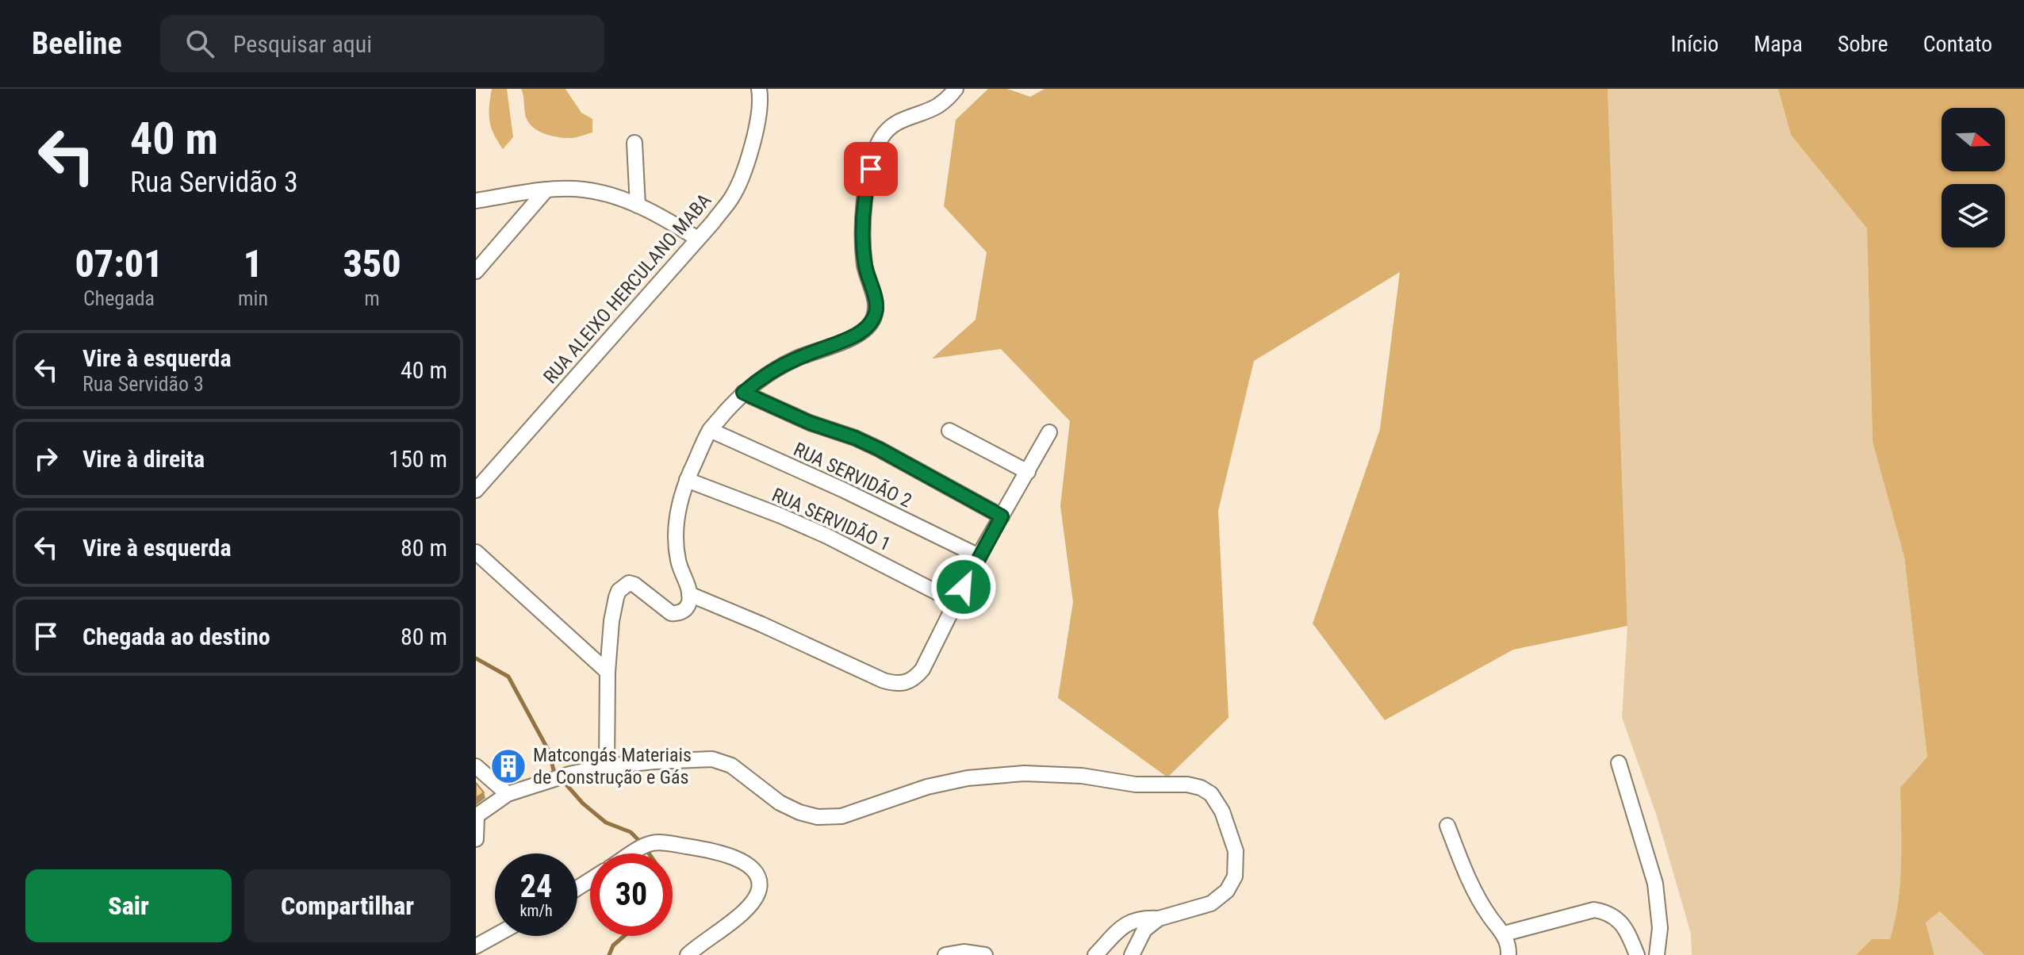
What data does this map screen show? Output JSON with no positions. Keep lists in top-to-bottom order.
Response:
{
  "streets": {
    "street": ["RUA ALEIXO HERCULANO MABA", "RUA SERVIDÃO 2", "RUA SERVIDÃO 1"]
  },
  "places": {
    "building": ["Matcongás Materiais de Construção e Gás"]
  },
  "north": "right",
  "page": {
    "header": "Beeline",
    "search": "Pesquisar aqui",
    "nav": [
      "Início",
      "Mapa",
      "Sobre",
      "Contato"
    ],
    "turn": ["40 m", "Rua Servidão 3"],
    "eta": [
      "07:01",
      "Chegada",
      "1",
      "min",
      "350",
      "m"
    ],
    "list": [
      {
        "name": "Vire à esquerda",
        "note": "Rua Servidão 3",
        "value": "40 m"
      },
      {
        "name": "Vire à direita",
        "value": "150 m"
      },
      {
        "name": "Vire à esquerda",
        "value": "80 m"
      },
      {
        "name": "Chegada ao destino",
        "value": "80 m"
      }
    ],
    "speed": "24 km/h",
    "limit": "30",
    "buttons": ["Sair", "Compartilhar"]
  }
}
